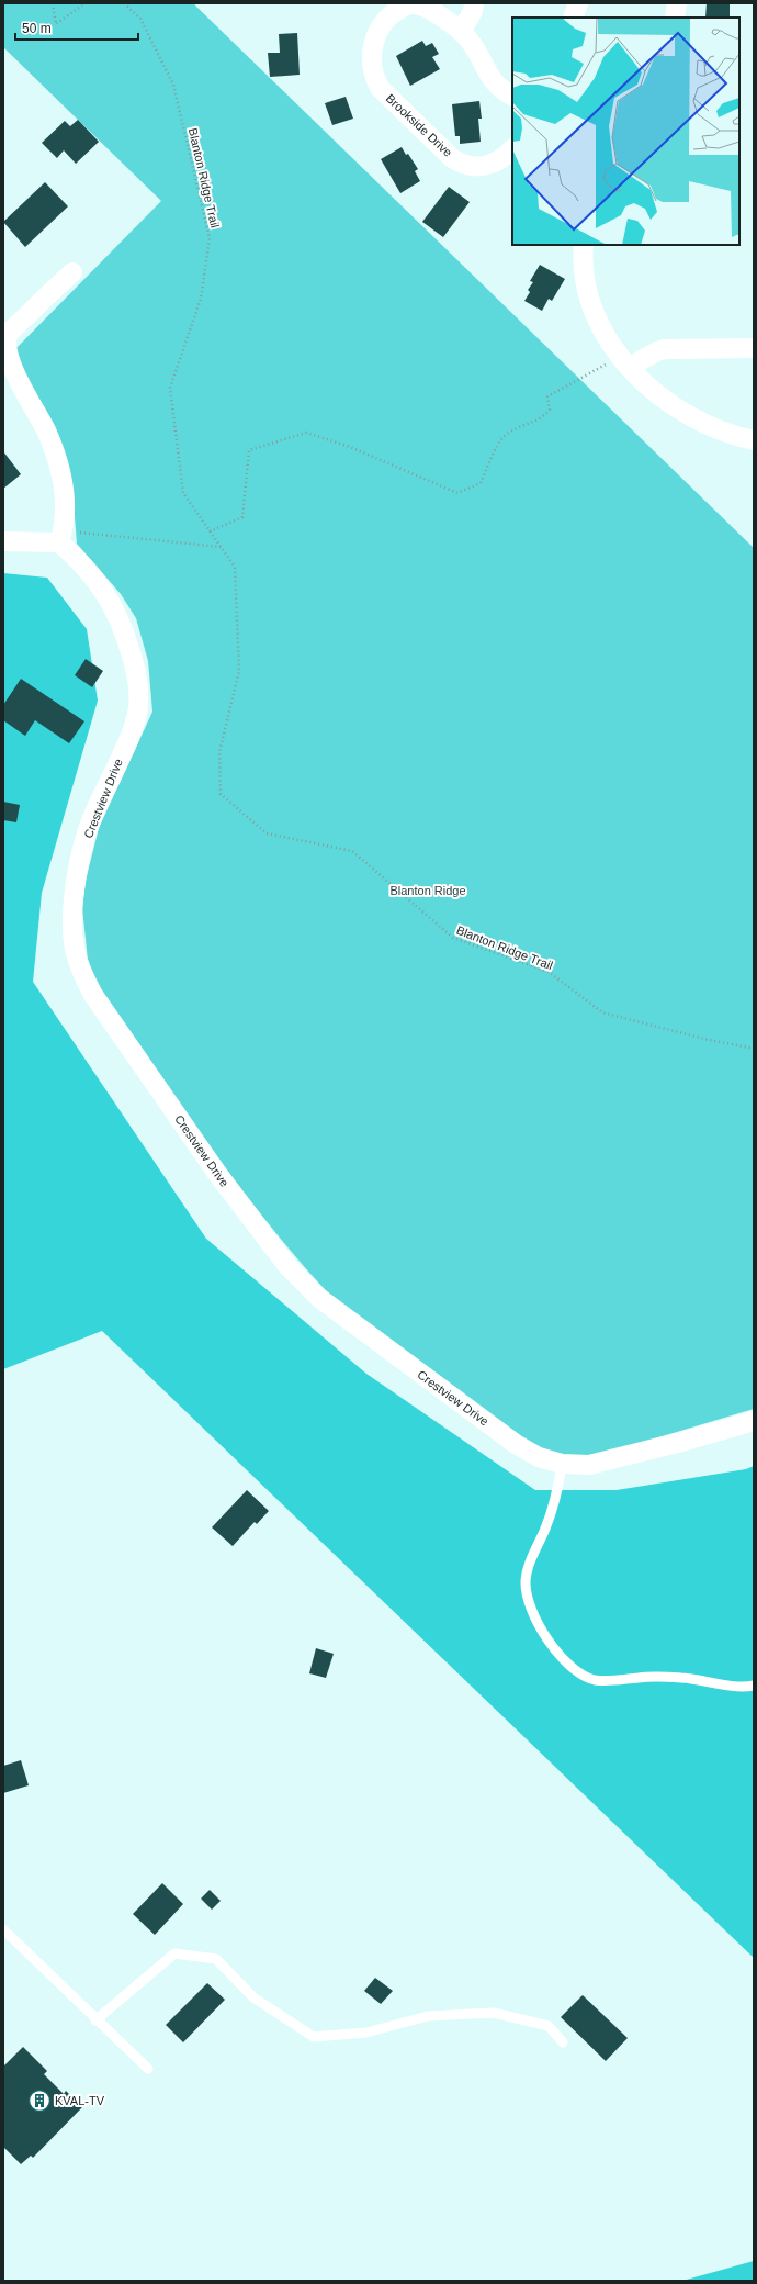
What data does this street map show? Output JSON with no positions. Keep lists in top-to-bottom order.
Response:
{
  "streets": {
    "street": ["Brookside Drive", "Crestview Drive"],
    "path": ["Blanton Ridge Trail"]
  },
  "parks": ["Blanton Ridge"],
  "places": {
    "building": ["KVAL-TV"]
  },
  "scale_bar": "50 m"
}
